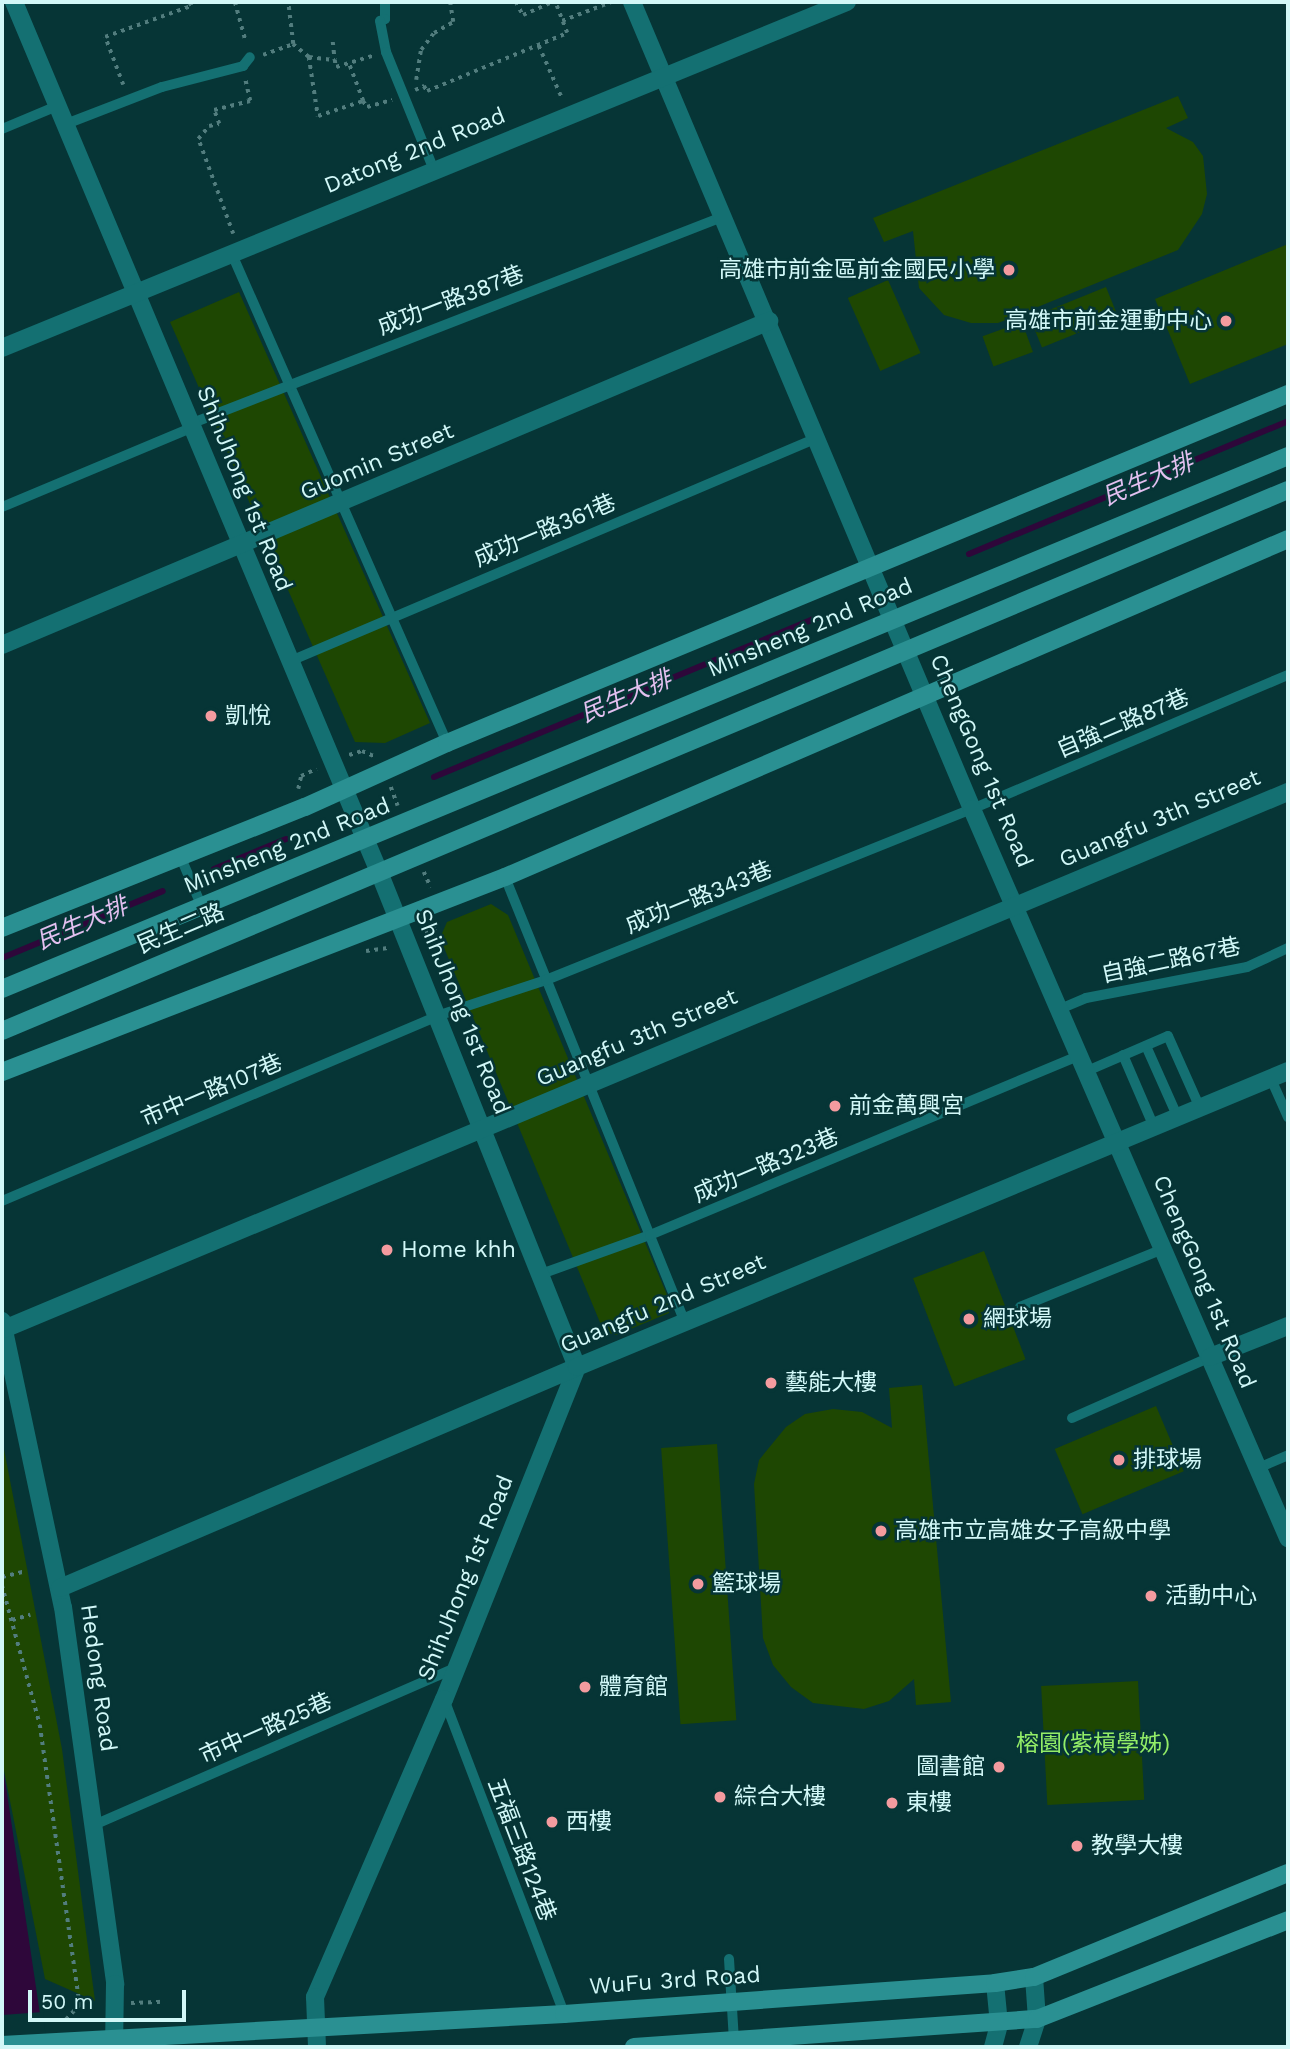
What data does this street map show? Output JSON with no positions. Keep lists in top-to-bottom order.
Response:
{
  "streets": {
    "main road": ["Minsheng 2nd Road", "民生二路", "WuFu 3rd Road"],
    "street": [
      "Datong 2nd Road",
      "Guomin Street",
      "ShihJhong 1st Road",
      "ChengGong 1st Road",
      "Guangfu 3th Street",
      "Guangfu 2nd Street",
      "Hedong Road"
    ],
    "lane": [
      "成功一路387巷",
      "成功一路361巷",
      "自強二路87巷",
      "成功一路343巷",
      "自強二路67巷",
      "市中一路107巷",
      "成功一路323巷",
      "市中一路25巷",
      "五福三路124巷"
    ]
  },
  "crossings": [
    ["Datong 2nd Road", "ShihJhong 1st Road"],
    ["Datong 2nd Road", "ChengGong 1st Road"],
    ["成功一路387巷", "ShihJhong 1st Road"],
    ["成功一路387巷", "ChengGong 1st Road"],
    ["Guomin Street", "ShihJhong 1st Road"],
    ["Guomin Street", "ChengGong 1st Road"],
    ["ShihJhong 1st Road", "成功一路361巷"],
    ["ShihJhong 1st Road", "Minsheng 2nd Road"],
    ["ShihJhong 1st Road", "Guangfu 3th Street"],
    ["ShihJhong 1st Road", "成功一路343巷"],
    ["ShihJhong 1st Road", "民生二路"],
    ["ShihJhong 1st Road", "市中一路107巷"],
    ["ShihJhong 1st Road", "成功一路323巷"],
    ["ShihJhong 1st Road", "Guangfu 2nd Street"],
    ["ShihJhong 1st Road", "市中一路25巷"],
    ["ShihJhong 1st Road", "五福三路124巷"],
    ["ShihJhong 1st Road", "WuFu 3rd Road"],
    ["成功一路361巷", "ChengGong 1st Road"],
    ["Minsheng 2nd Road", "ChengGong 1st Road"],
    ["自強二路87巷", "ChengGong 1st Road"],
    ["自強二路87巷", "成功一路343巷"],
    ["ChengGong 1st Road", "Guangfu 3th Street"],
    ["ChengGong 1st Road", "成功一路343巷"],
    ["ChengGong 1st Road", "自強二路67巷"],
    ["ChengGong 1st Road", "成功一路323巷"],
    ["ChengGong 1st Road", "Guangfu 2nd Street"],
    ["Guangfu 3th Street", "Hedong Road"],
    ["成功一路343巷", "市中一路107巷"],
    ["Guangfu 2nd Street", "Hedong Road"],
    ["Hedong Road", "市中一路25巷"],
    ["Hedong Road", "WuFu 3rd Road"],
    ["五福三路124巷", "WuFu 3rd Road"]
  ],
  "water": ["民生大排"],
  "parks": ["榕園(紫槓學姊)"],
  "places": [
    "高雄市前金區前金國民小學",
    "高雄市前金運動中心",
    "凱悅",
    "前金萬興宮",
    "Home khh",
    "網球場",
    "藝能大樓",
    "排球場",
    "高雄市立高雄女子高級中學",
    "籃球場",
    "活動中心",
    "體育館",
    "圖書館",
    "綜合大樓",
    "東樓",
    "西樓",
    "教學大樓"
  ],
  "scale_bar": "50 m"
}
